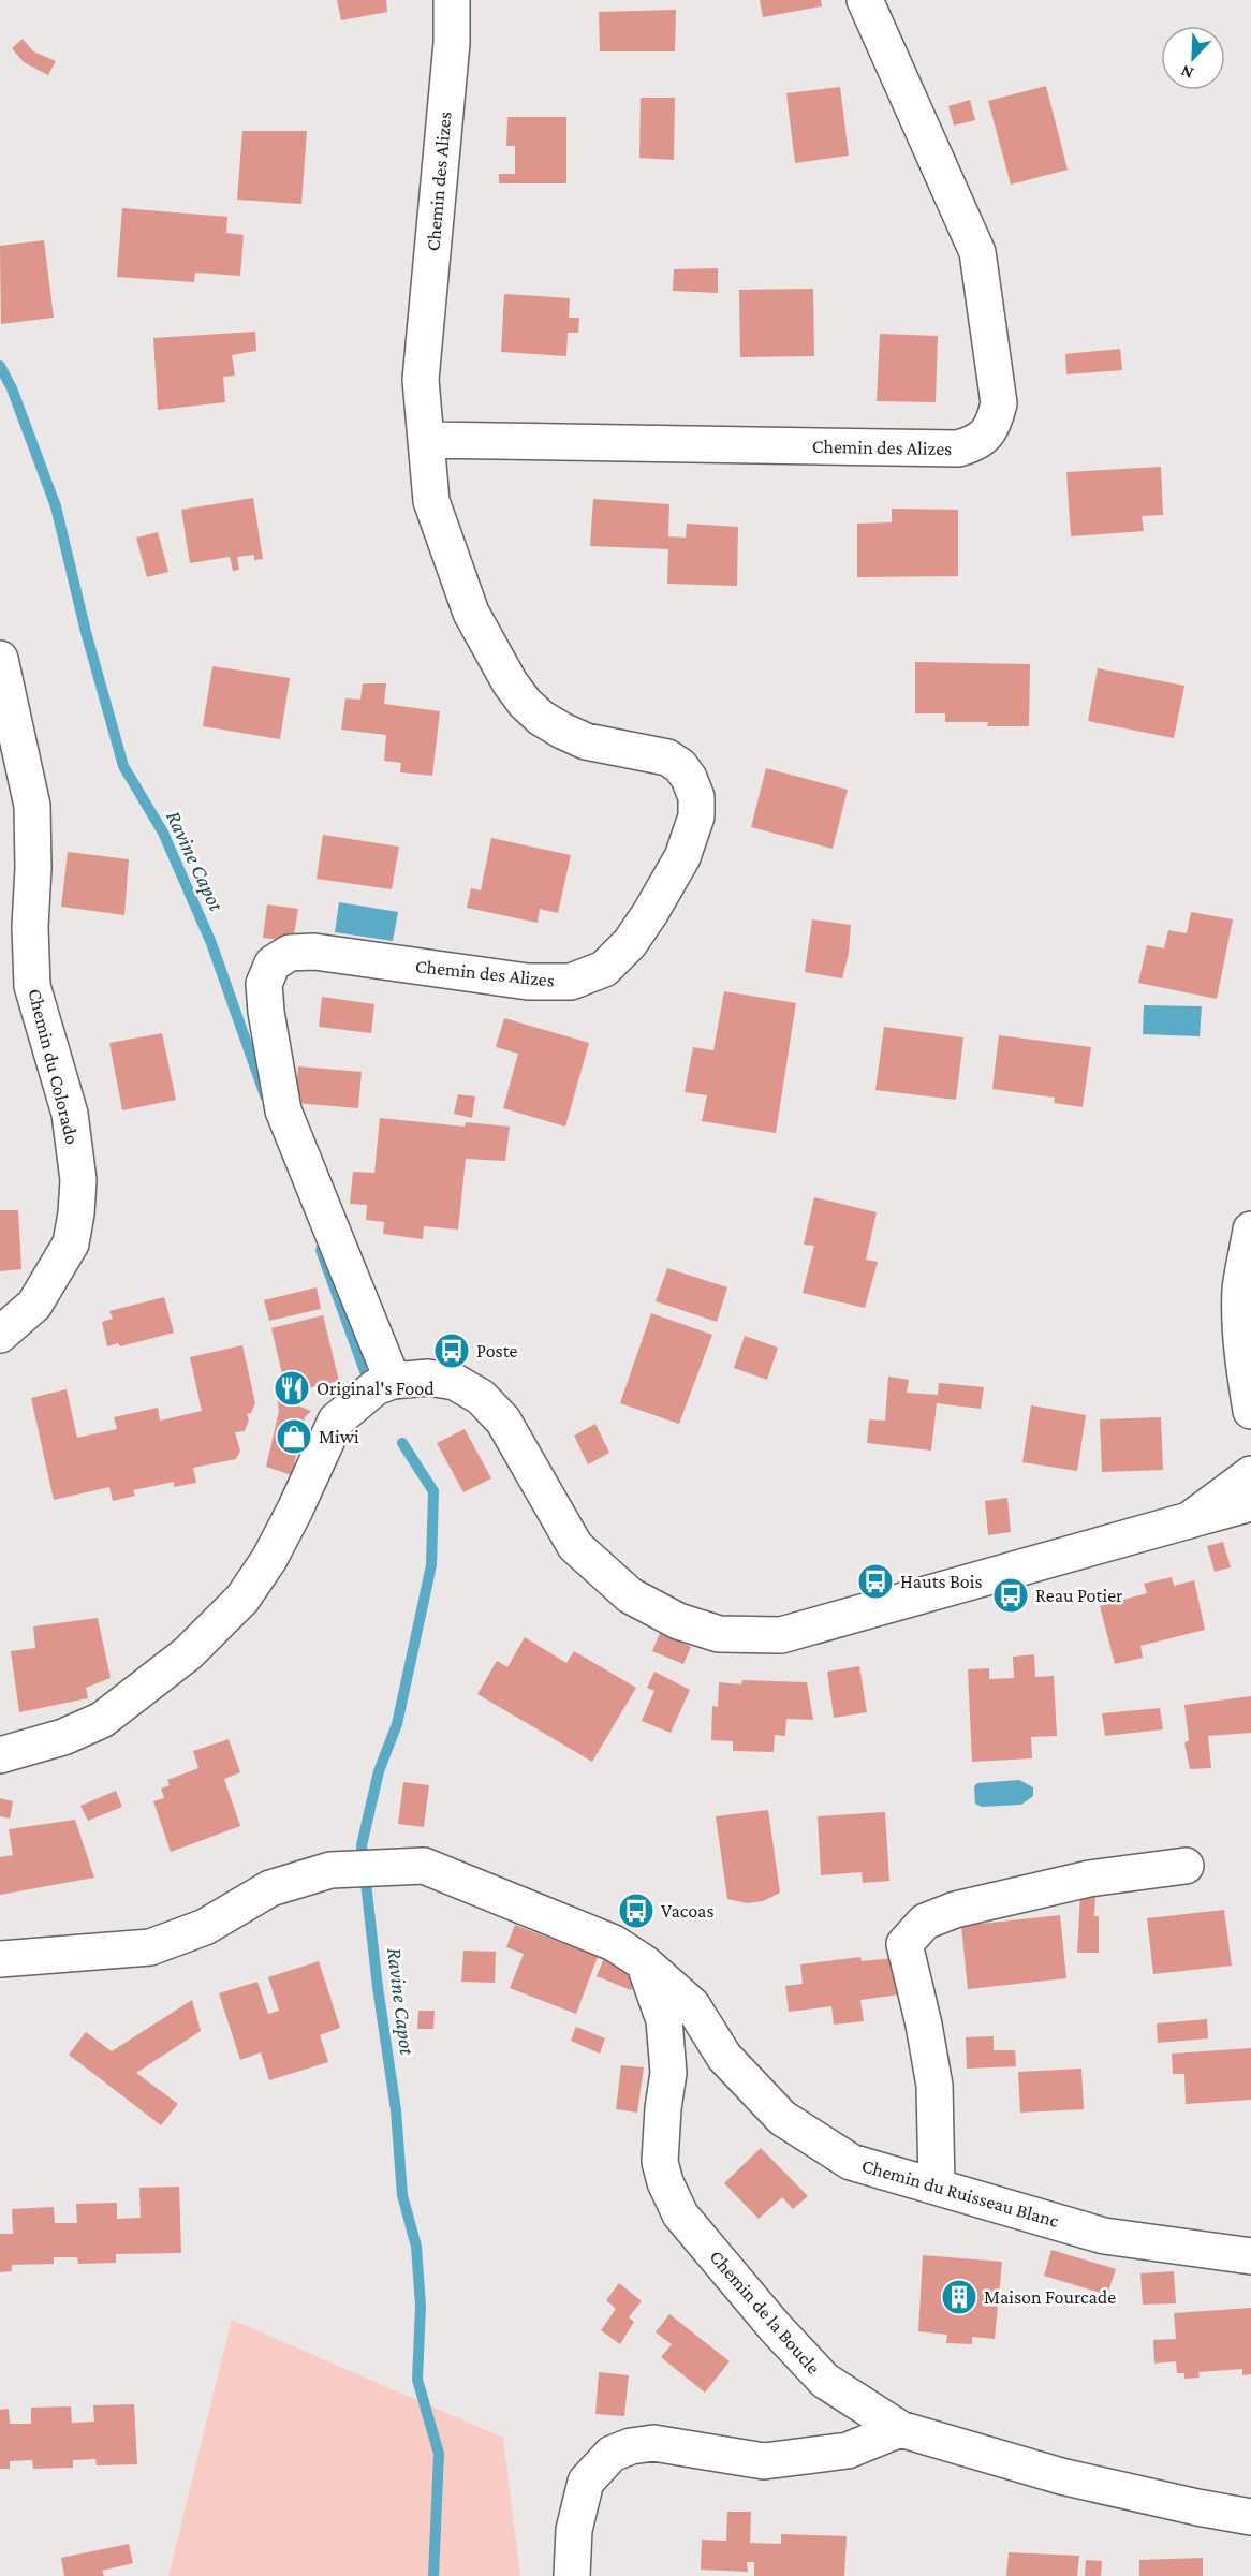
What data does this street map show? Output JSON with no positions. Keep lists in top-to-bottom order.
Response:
{
  "streets": {
    "street": [
      "Chemin des Alizes",
      "Chemin du Colorado",
      "Chemin du Ruisseau Blanc",
      "Chemin de la Boucle"
    ]
  },
  "crossings": [
    ["Chemin du Ruisseau Blanc", "Chemin de la Boucle"]
  ],
  "water": ["Ravine Capot"],
  "places": {
    "bus stop": [
      "Poste",
      "Hauts Bois",
      "Reau Potier",
      "Vacoas"
    ],
    "restaurant": ["Original's Food"],
    "shop": ["Miwi"],
    "building": ["Maison Fourcade"]
  },
  "north": "bottom left"
}
